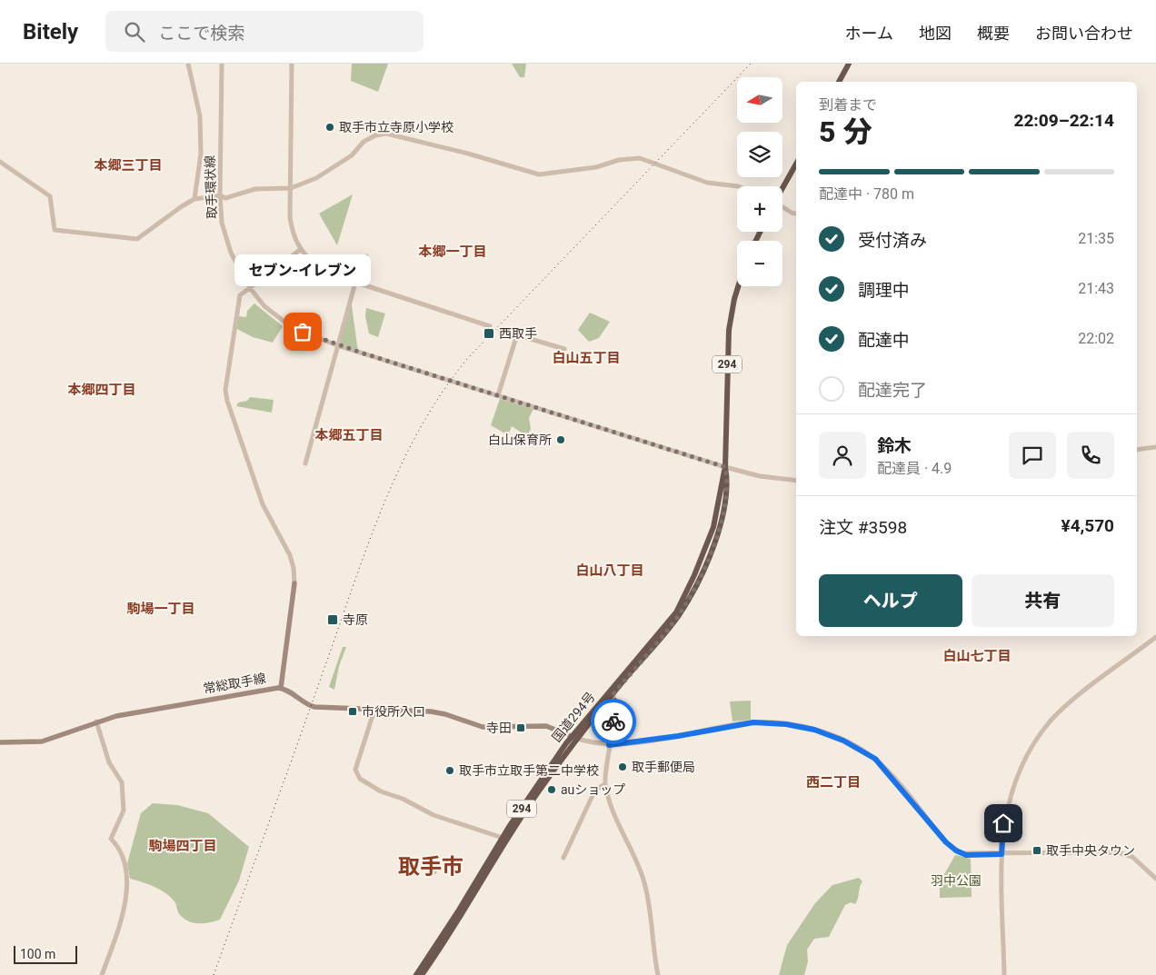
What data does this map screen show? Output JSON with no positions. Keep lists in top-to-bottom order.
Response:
{
  "streets": {
    "highway": ["294", "国道294号"],
    "main road": ["常総取手線"],
    "street": ["取手環状線"]
  },
  "crossings": [
    ["取手環状線", "国道294号"],
    ["常総取手線", "国道294号"]
  ],
  "districts": [
    "本郷三丁目",
    "本郷一丁目",
    "白山五丁目",
    "本郷四丁目",
    "本郷五丁目",
    "白山八丁目",
    "駒場一丁目",
    "白山七丁目",
    "西二丁目",
    "駒場四丁目",
    "取手市"
  ],
  "parks": ["羽中公園"],
  "places": {
    "other": [
      "取手市立寺原小学校",
      "セブン-イレブン",
      "白山保育所",
      "取手郵便局",
      "取手市立取手第二中学校",
      "auショップ"
    ],
    "transit": [
      "西取手",
      "寺原",
      "市役所入口",
      "寺田",
      "取手中央タウン"
    ]
  },
  "scale_bar": "100 m",
  "north": "left",
  "page": {
    "header": "Bitely",
    "search": "ここで検索",
    "nav": [
      "ホーム",
      "地図",
      "概要",
      "お問い合わせ"
    ],
    "map_buttons": ["+", "−"],
    "heading": ["5 分", "到着まで", "22:09–22:14"],
    "panel": [
      "鈴木",
      "配達員 · 4.9",
      "注文 #3598",
      "¥4,570"
    ],
    "bar": "配達中 · 780 m",
    "list": [
      ["受付済み", "21:35"],
      ["調理中", "21:43"],
      ["配達中", "22:02"],
      "配達完了"
    ],
    "bubble": "セブン-イレブン",
    "buttons": ["ヘルプ", "共有"],
    "scale": "100 m"
  }
}
